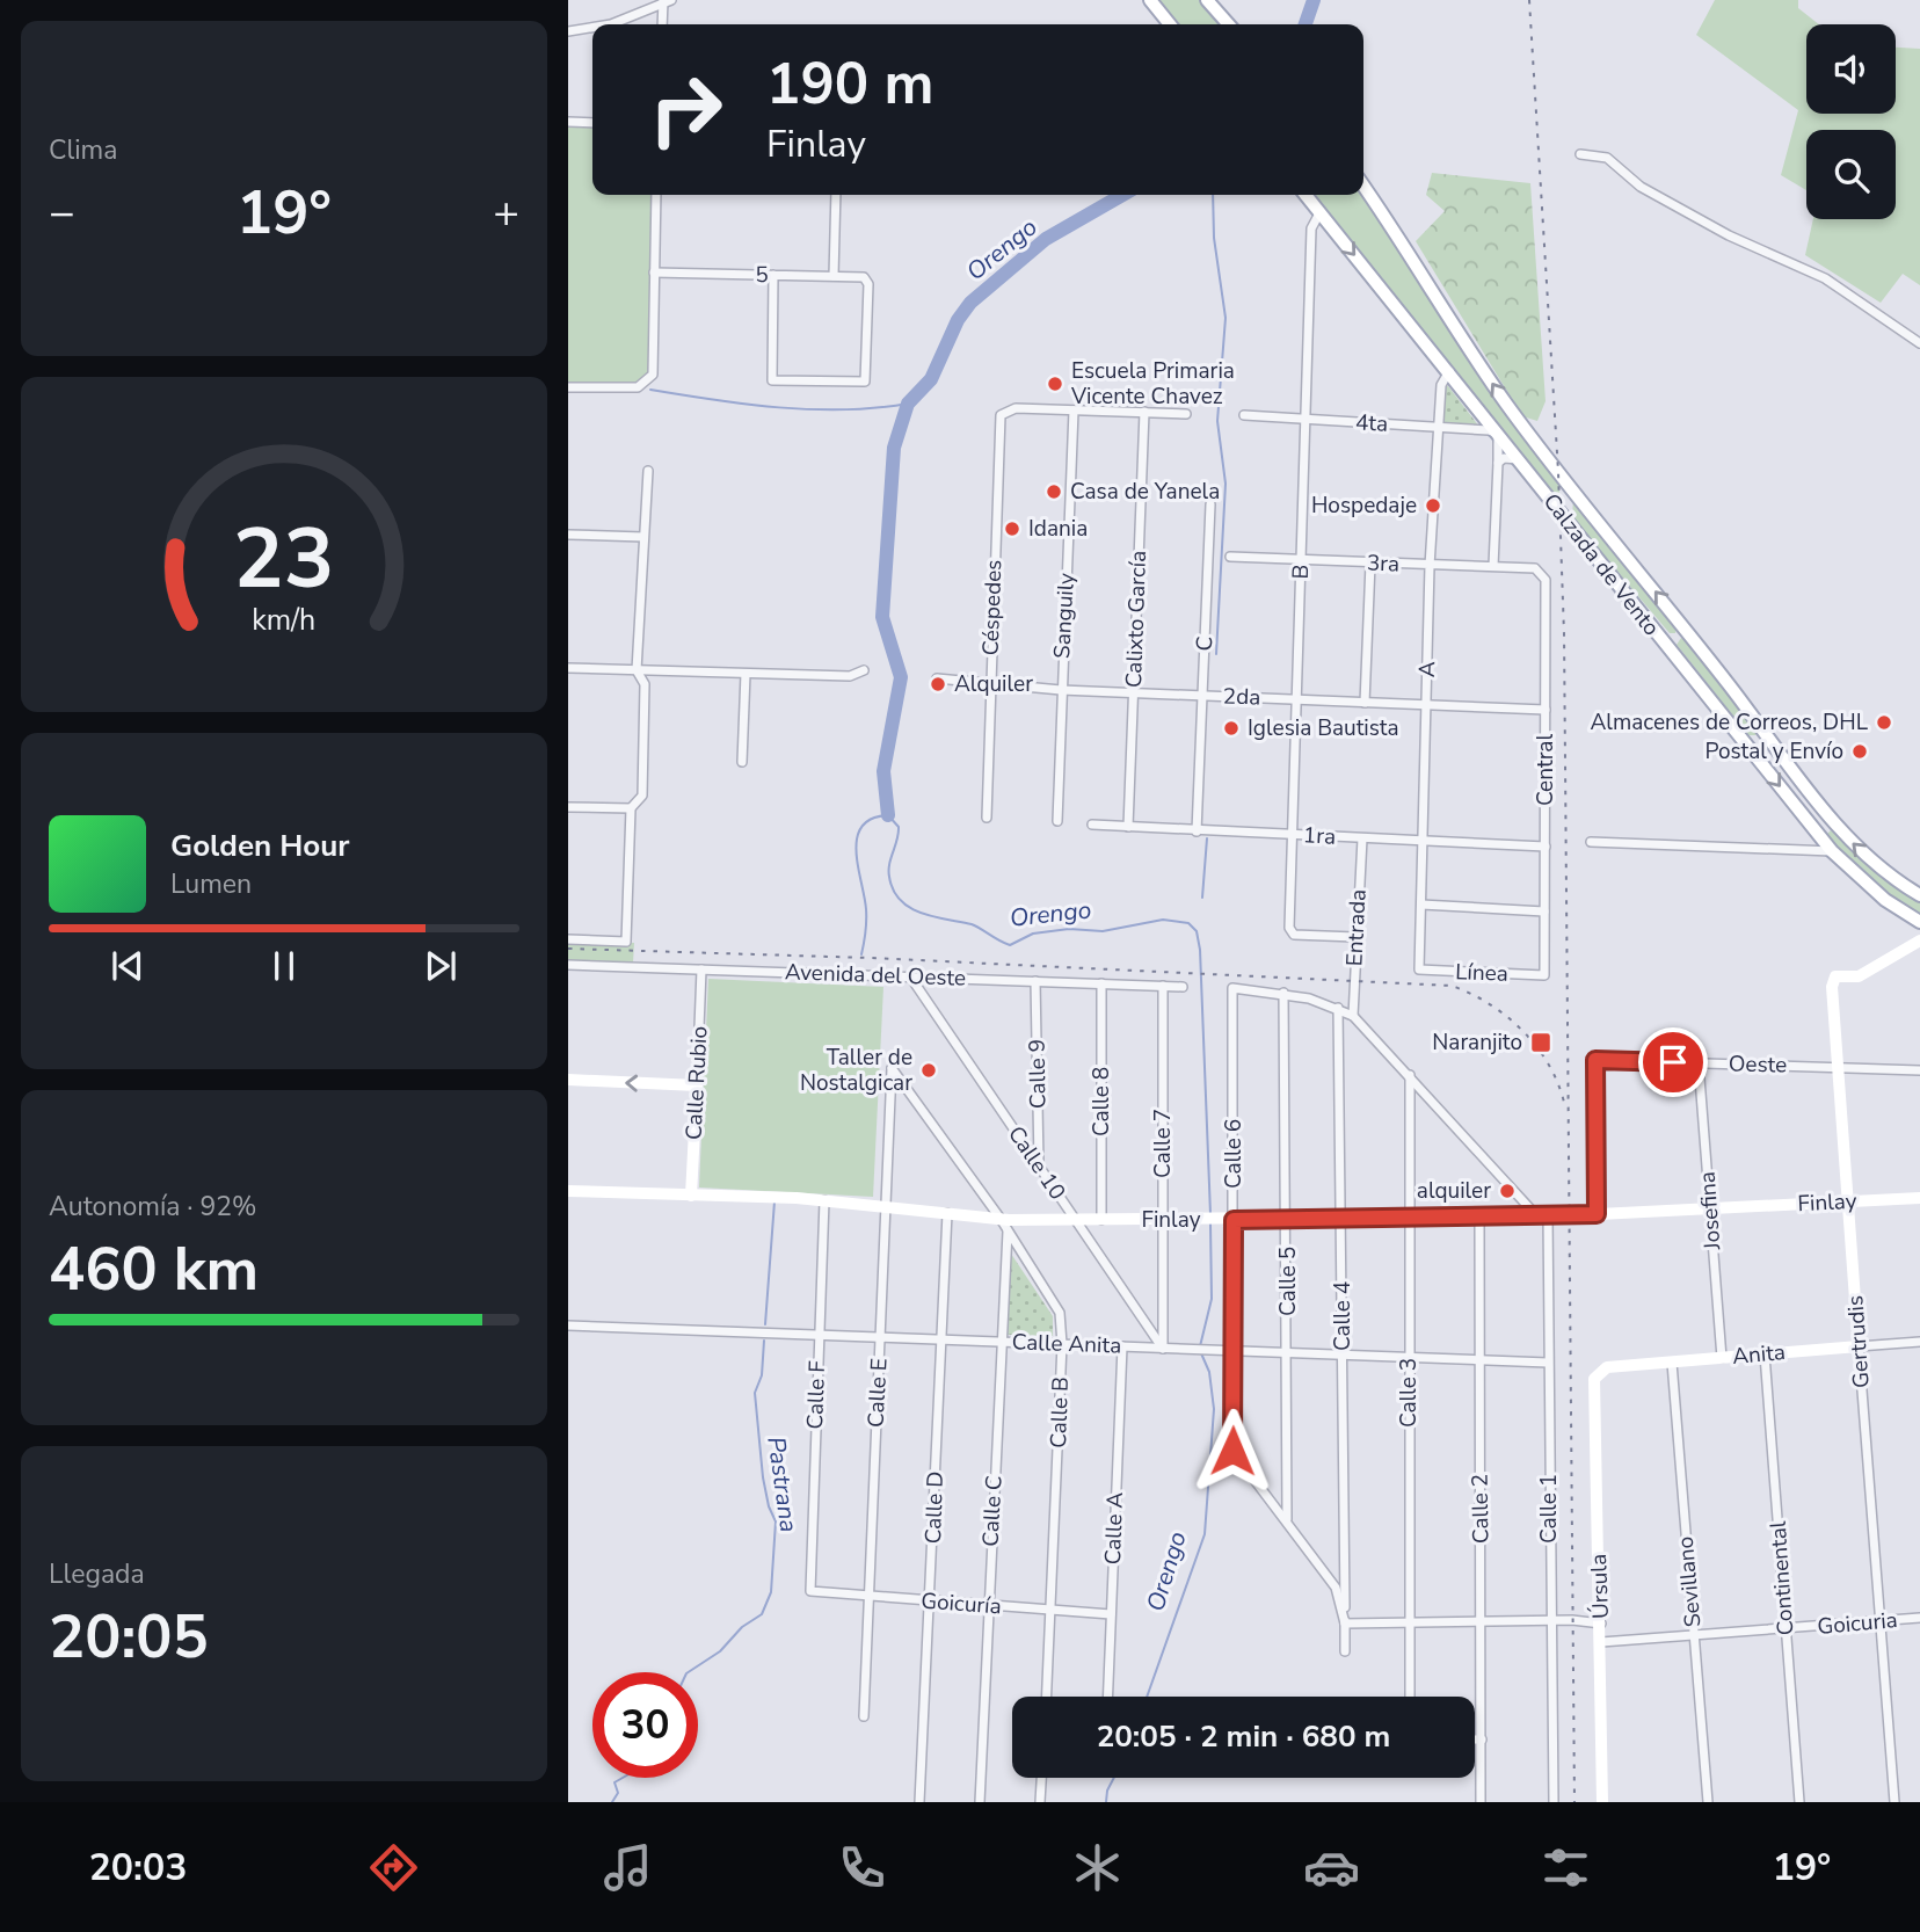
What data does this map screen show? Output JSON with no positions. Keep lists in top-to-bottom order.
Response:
{
  "streets": {
    "main road": ["Calzada de Vento"],
    "street": [
      "5",
      "4ta",
      "3ra",
      "B",
      "Céspedes",
      "Sanguily",
      "Calixto García",
      "C",
      "A",
      "2da",
      "Central",
      "1ra",
      "Entrada",
      "Línea",
      "Avenida del Oeste",
      "Oeste",
      "Calle 9",
      "Calle Rubio",
      "Calle 8",
      "Calle 7",
      "Calle 6",
      "Calle 10",
      "Finlay",
      "Josefina",
      "Calle 5",
      "Calle 4",
      "Gertrudis",
      "Calle Anita",
      "Anita",
      "Calle E",
      "Calle 3",
      "Calle F",
      "Calle B",
      "Calle D",
      "Calle 2",
      "Calle 1",
      "Calle C",
      "Calle A",
      "Continental",
      "Sevillano",
      "Úrsula",
      "Goicuría",
      "Goicuria"
    ]
  },
  "crossings": [
    ["4ta", "Calzada de Vento"],
    ["4ta", "B"],
    ["4ta", "A"],
    ["3ra", "B"],
    ["3ra", "A"],
    ["3ra", "Central"],
    ["Calzada de Vento", "B"],
    ["Calzada de Vento", "A"],
    ["B", "2da"],
    ["B", "1ra"],
    ["B", "Entrada"],
    ["Céspedes", "Sanguily"],
    ["Céspedes", "2da"],
    ["Sanguily", "2da"],
    ["Calixto García", "2da"],
    ["Calixto García", "1ra"],
    ["C", "2da"],
    ["C", "1ra"],
    ["A", "2da"],
    ["A", "1ra"],
    ["A", "Línea"],
    ["2da", "Central"],
    ["Central", "1ra"],
    ["Central", "Línea"],
    ["1ra", "Entrada"],
    ["Avenida del Oeste", "Calle 9"],
    ["Avenida del Oeste", "Calle Rubio"],
    ["Avenida del Oeste", "Calle 8"],
    ["Avenida del Oeste", "Calle 7"],
    ["Avenida del Oeste", "Calle 10"],
    ["Oeste", "Finlay"],
    ["Oeste", "Josefina"],
    ["Oeste", "Gertrudis"],
    ["Calle 9", "Calle 10"],
    ["Calle Rubio", "Finlay"],
    ["Calle 8", "Finlay"],
    ["Calle 7", "Calle 10"],
    ["Calle 7", "Finlay"],
    ["Calle 7", "Calle Anita"],
    ["Calle 6", "Finlay"],
    ["Calle 6", "Calle 5"],
    ["Calle 6", "Calle 4"],
    ["Calle 6", "Calle Anita"],
    ["Calle 10", "Finlay"],
    ["Calle 10", "Calle Anita"],
    ["Finlay", "Josefina"],
    ["Finlay", "Calle 5"],
    ["Finlay", "Calle 4"],
    ["Finlay", "Gertrudis"],
    ["Finlay", "Calle E"],
    ["Finlay", "Calle 3"],
    ["Finlay", "Calle F"],
    ["Finlay", "Calle B"],
    ["Finlay", "Calle D"],
    ["Finlay", "Calle 2"],
    ["Finlay", "Calle 1"],
    ["Finlay", "Calle C"],
    ["Josefina", "Anita"],
    ["Calle 5", "Calle Anita"],
    ["Calle 4", "Calle Anita"],
    ["Gertrudis", "Anita"],
    ["Gertrudis", "Goicuria"],
    ["Calle Anita", "Calle E"],
    ["Calle Anita", "Calle 3"],
    ["Calle Anita", "Calle F"],
    ["Calle Anita", "Calle B"],
    ["Calle Anita", "Calle D"],
    ["Calle Anita", "Calle 2"],
    ["Calle Anita", "Calle 1"],
    ["Calle Anita", "Calle C"],
    ["Calle Anita", "Calle A"],
    ["Anita", "Continental"],
    ["Anita", "Sevillano"],
    ["Anita", "Úrsula"],
    ["Calle E", "Calle B"],
    ["Calle E", "Goicuría"],
    ["Calle F", "Goicuría"],
    ["Calle B", "Calle C"],
    ["Calle B", "Goicuría"],
    ["Calle D", "Goicuría"],
    ["Calle C", "Goicuría"],
    ["Calle A", "Goicuría"],
    ["Continental", "Goicuria"],
    ["Sevillano", "Goicuria"],
    ["Úrsula", "Goicuria"]
  ],
  "water": ["Orengo", "Pastrana"],
  "places": {
    "other": [
      "Escuela Primaria Vicente Chavez",
      "Casa de Yanela",
      "Hospedaje",
      "Idania",
      "Alquiler",
      "Almacenes de Correos, DHL",
      "Iglesia Bautista",
      "Postal y Envío",
      "Taller de Nostalgicar",
      "alquiler"
    ],
    "transit": ["Naranjito"]
  },
  "page": {
    "tile": [
      "Clima",
      ["Autonomía · 92%", "460 km"],
      ["Llegada", "20:05"]
    ],
    "turn": ["190 m", "Finlay"],
    "heat": ["−", "19°", "+"],
    "song": ["Golden Hour", "Lumen"],
    "limit": "30",
    "trip": "20:05 · 2 min · 680 m",
    "tabs": ["20:03", "19°"],
    "gauge": ["23", "km/h"]
  }
}
